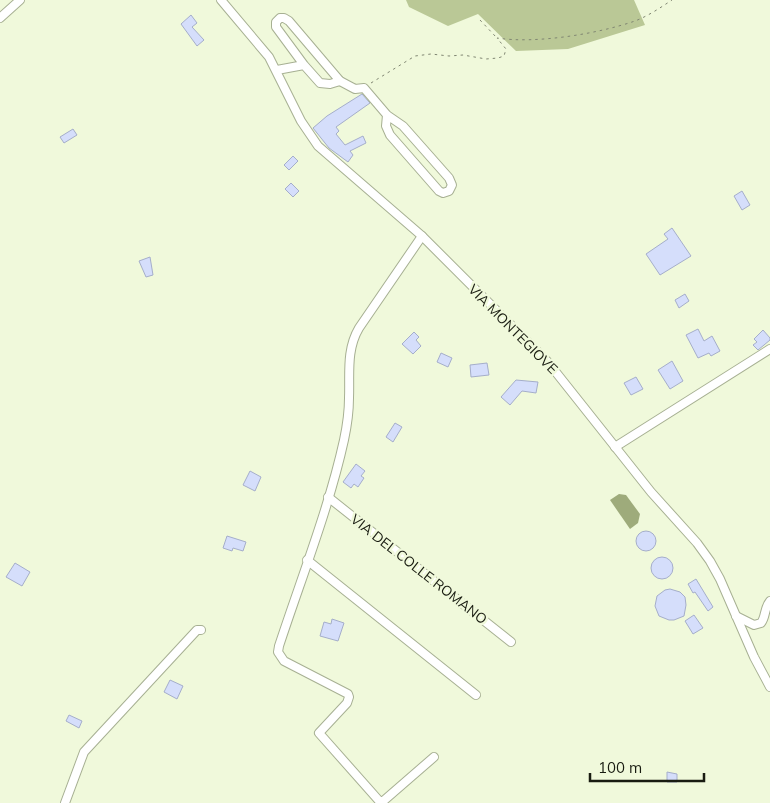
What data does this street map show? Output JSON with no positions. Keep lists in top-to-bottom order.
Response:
{
  "streets": {
    "street": ["VIA MONTEGIOVE", "VIA DEL COLLE ROMANO"]
  },
  "scale_bar": "100 m"
}
